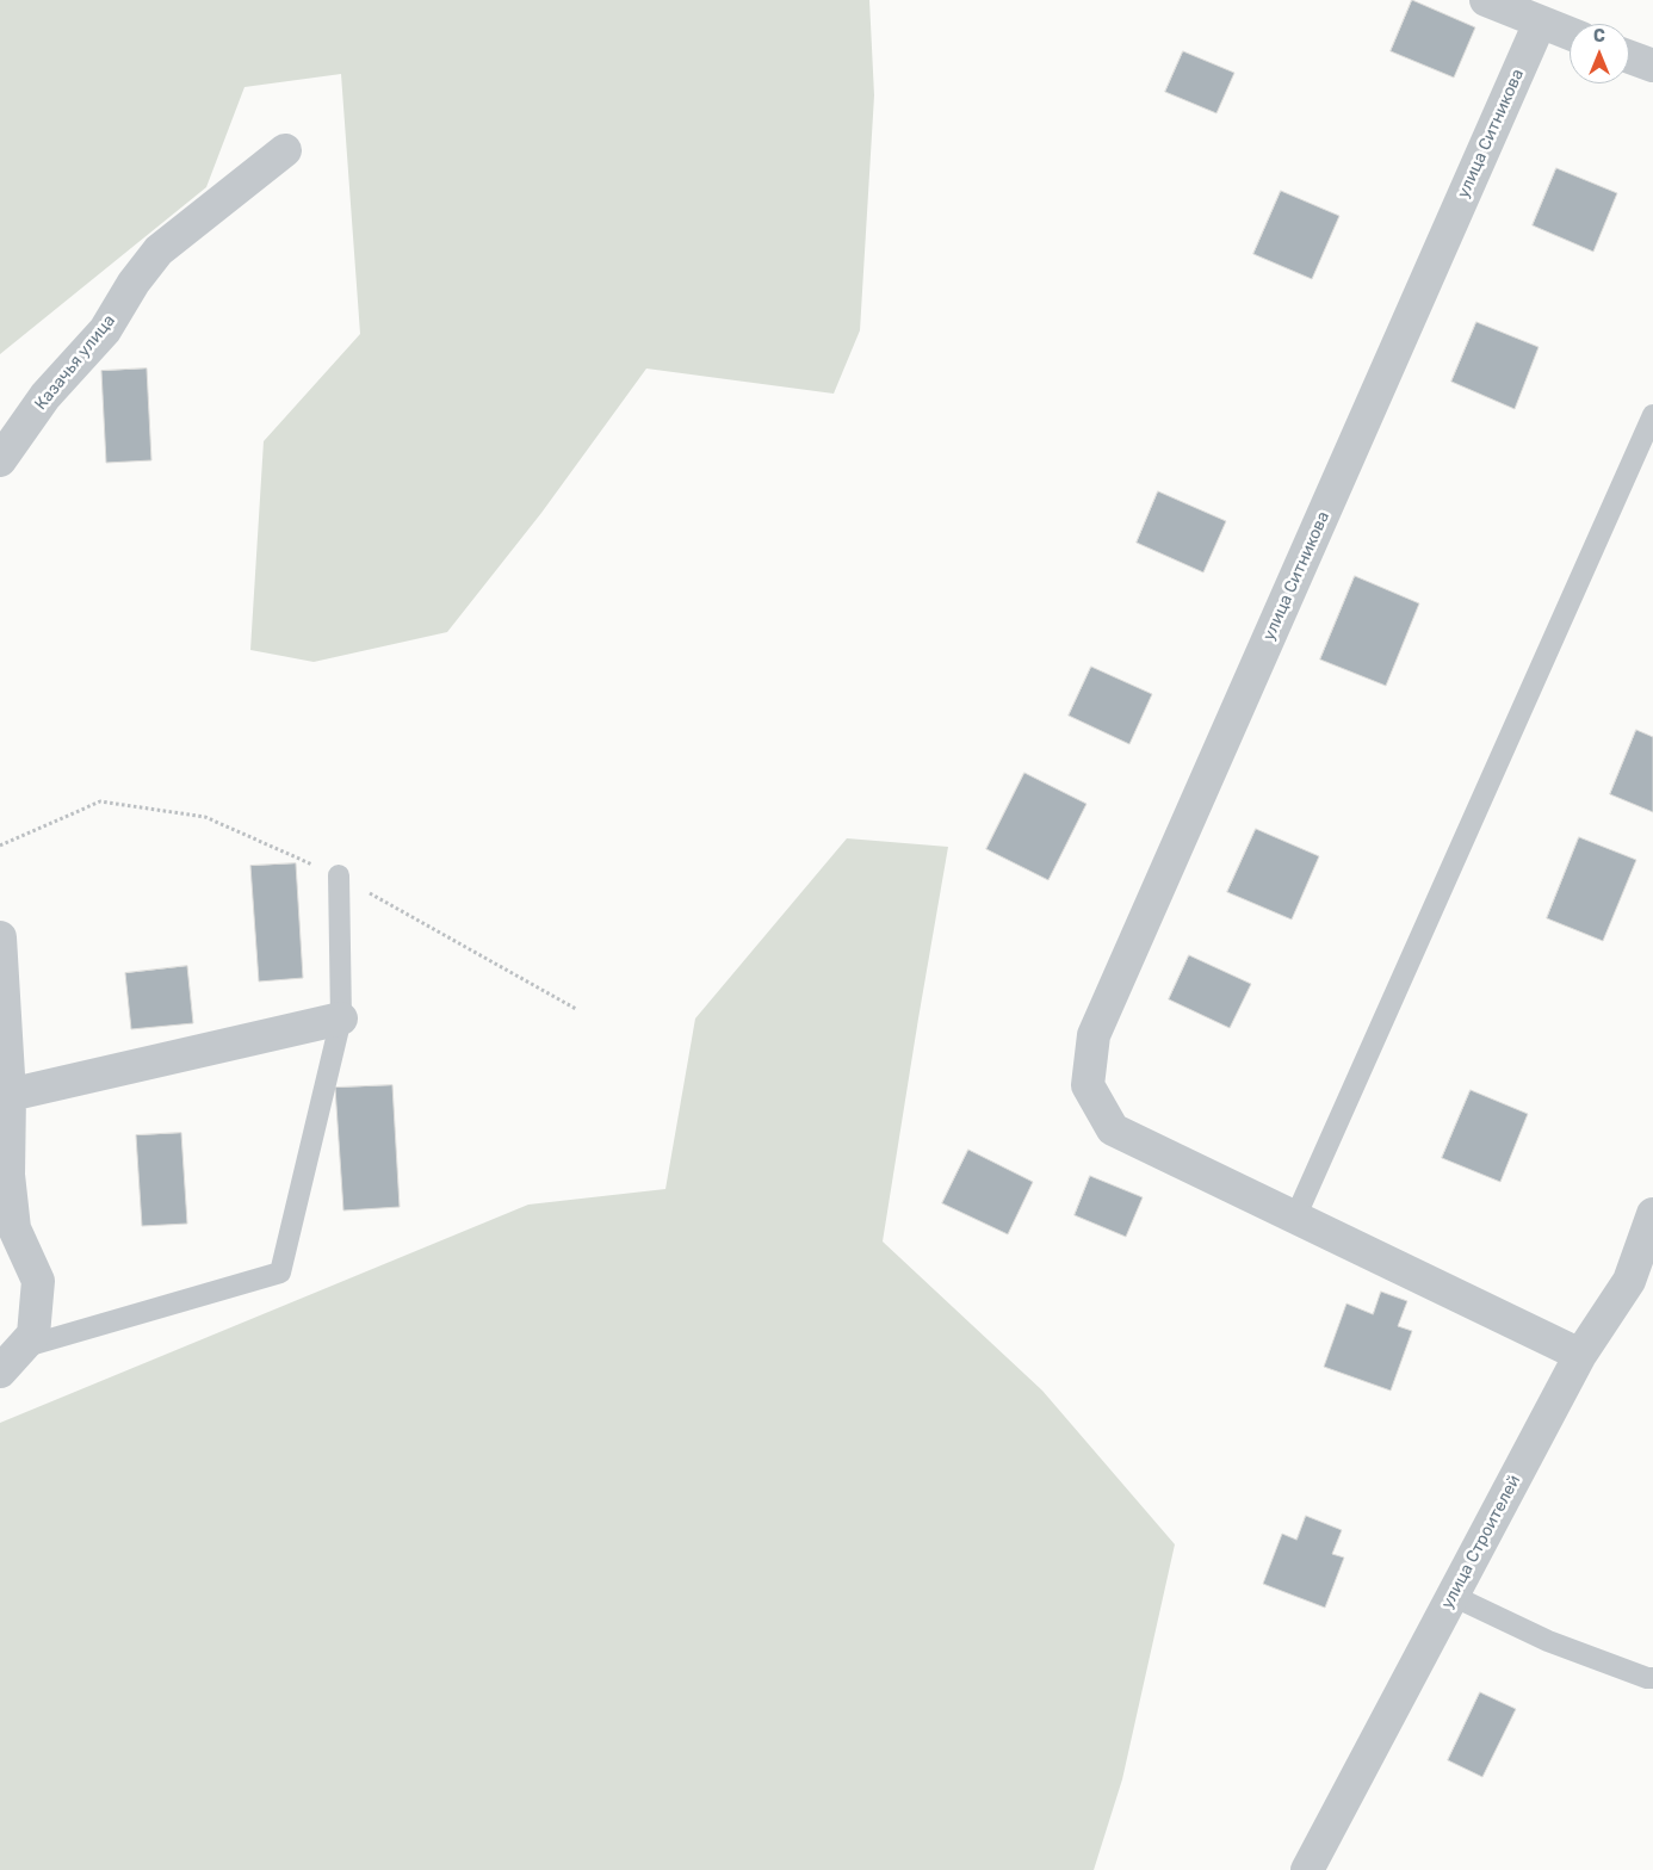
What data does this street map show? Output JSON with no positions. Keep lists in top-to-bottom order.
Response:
{
  "streets": {
    "street": ["улица Ситникова", "Казачья улица", "улица Строителей"]
  },
  "north": "top"
}
